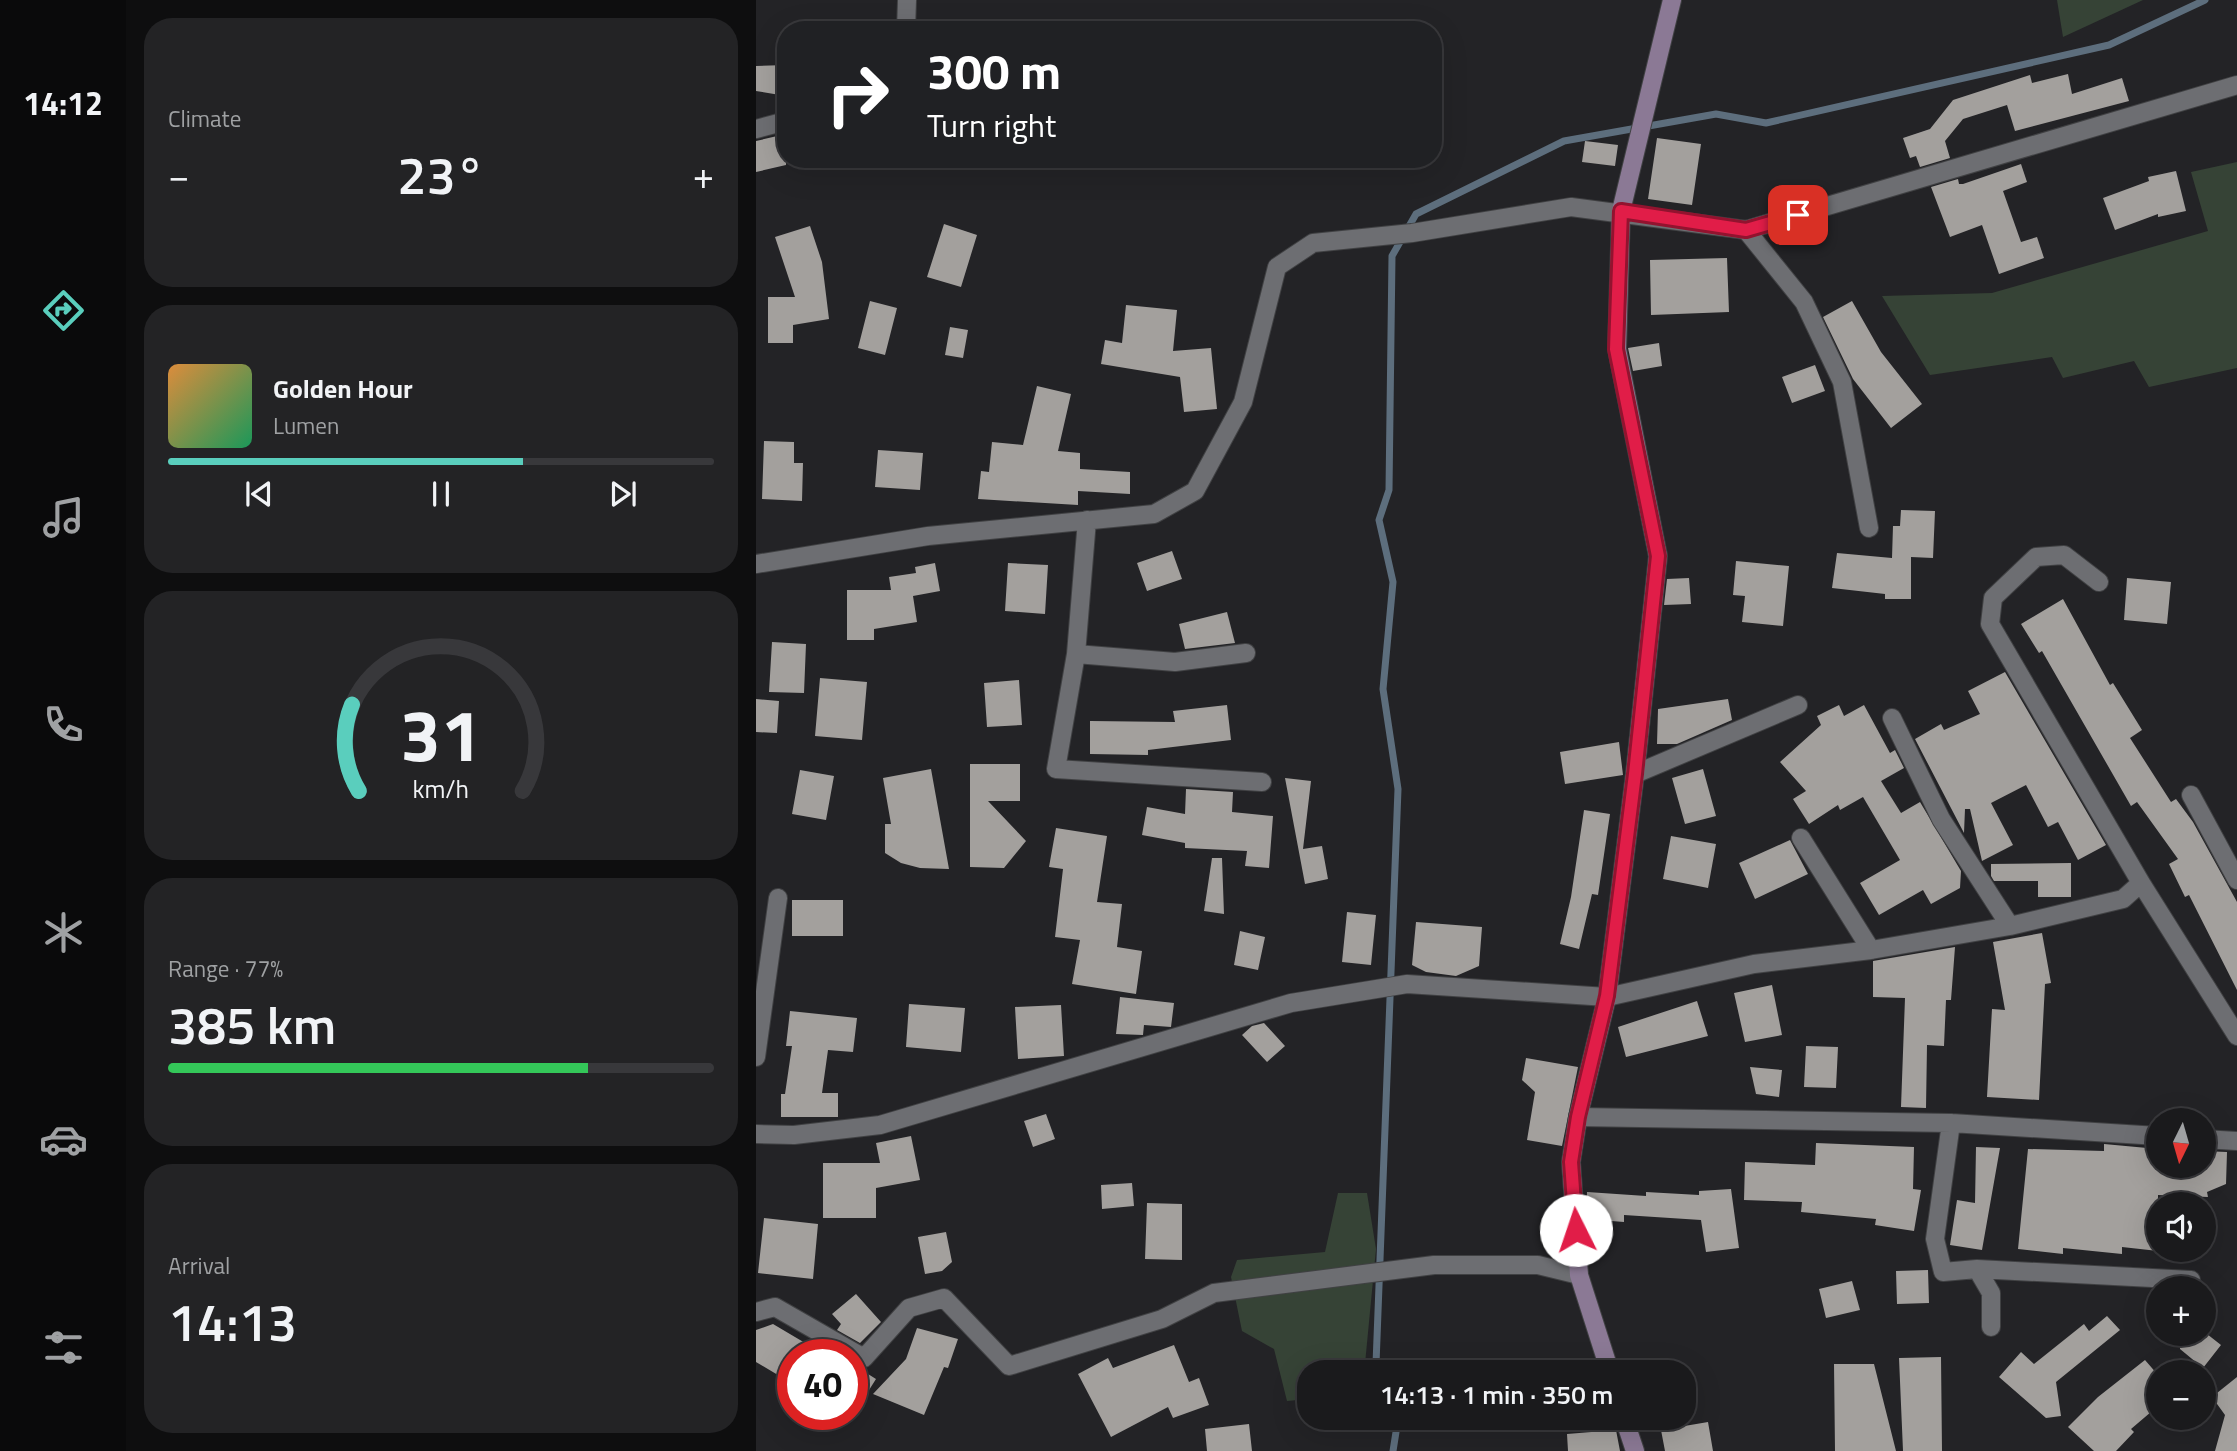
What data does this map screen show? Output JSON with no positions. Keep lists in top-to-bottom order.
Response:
{
  "north": "bottom",
  "page": {
    "tabs": "14:12",
    "tile": [
      "Climate",
      ["Range · 77%", "385 km"],
      ["Arrival", "14:13"]
    ],
    "turn": ["300 m", "Turn right"],
    "heat": ["−", "23°", "+"],
    "song": ["Golden Hour", "Lumen"],
    "map_buttons": ["+", "−"],
    "limit": "40",
    "trip": "14:13 · 1 min · 350 m",
    "gauge": ["31", "km/h"]
  }
}
